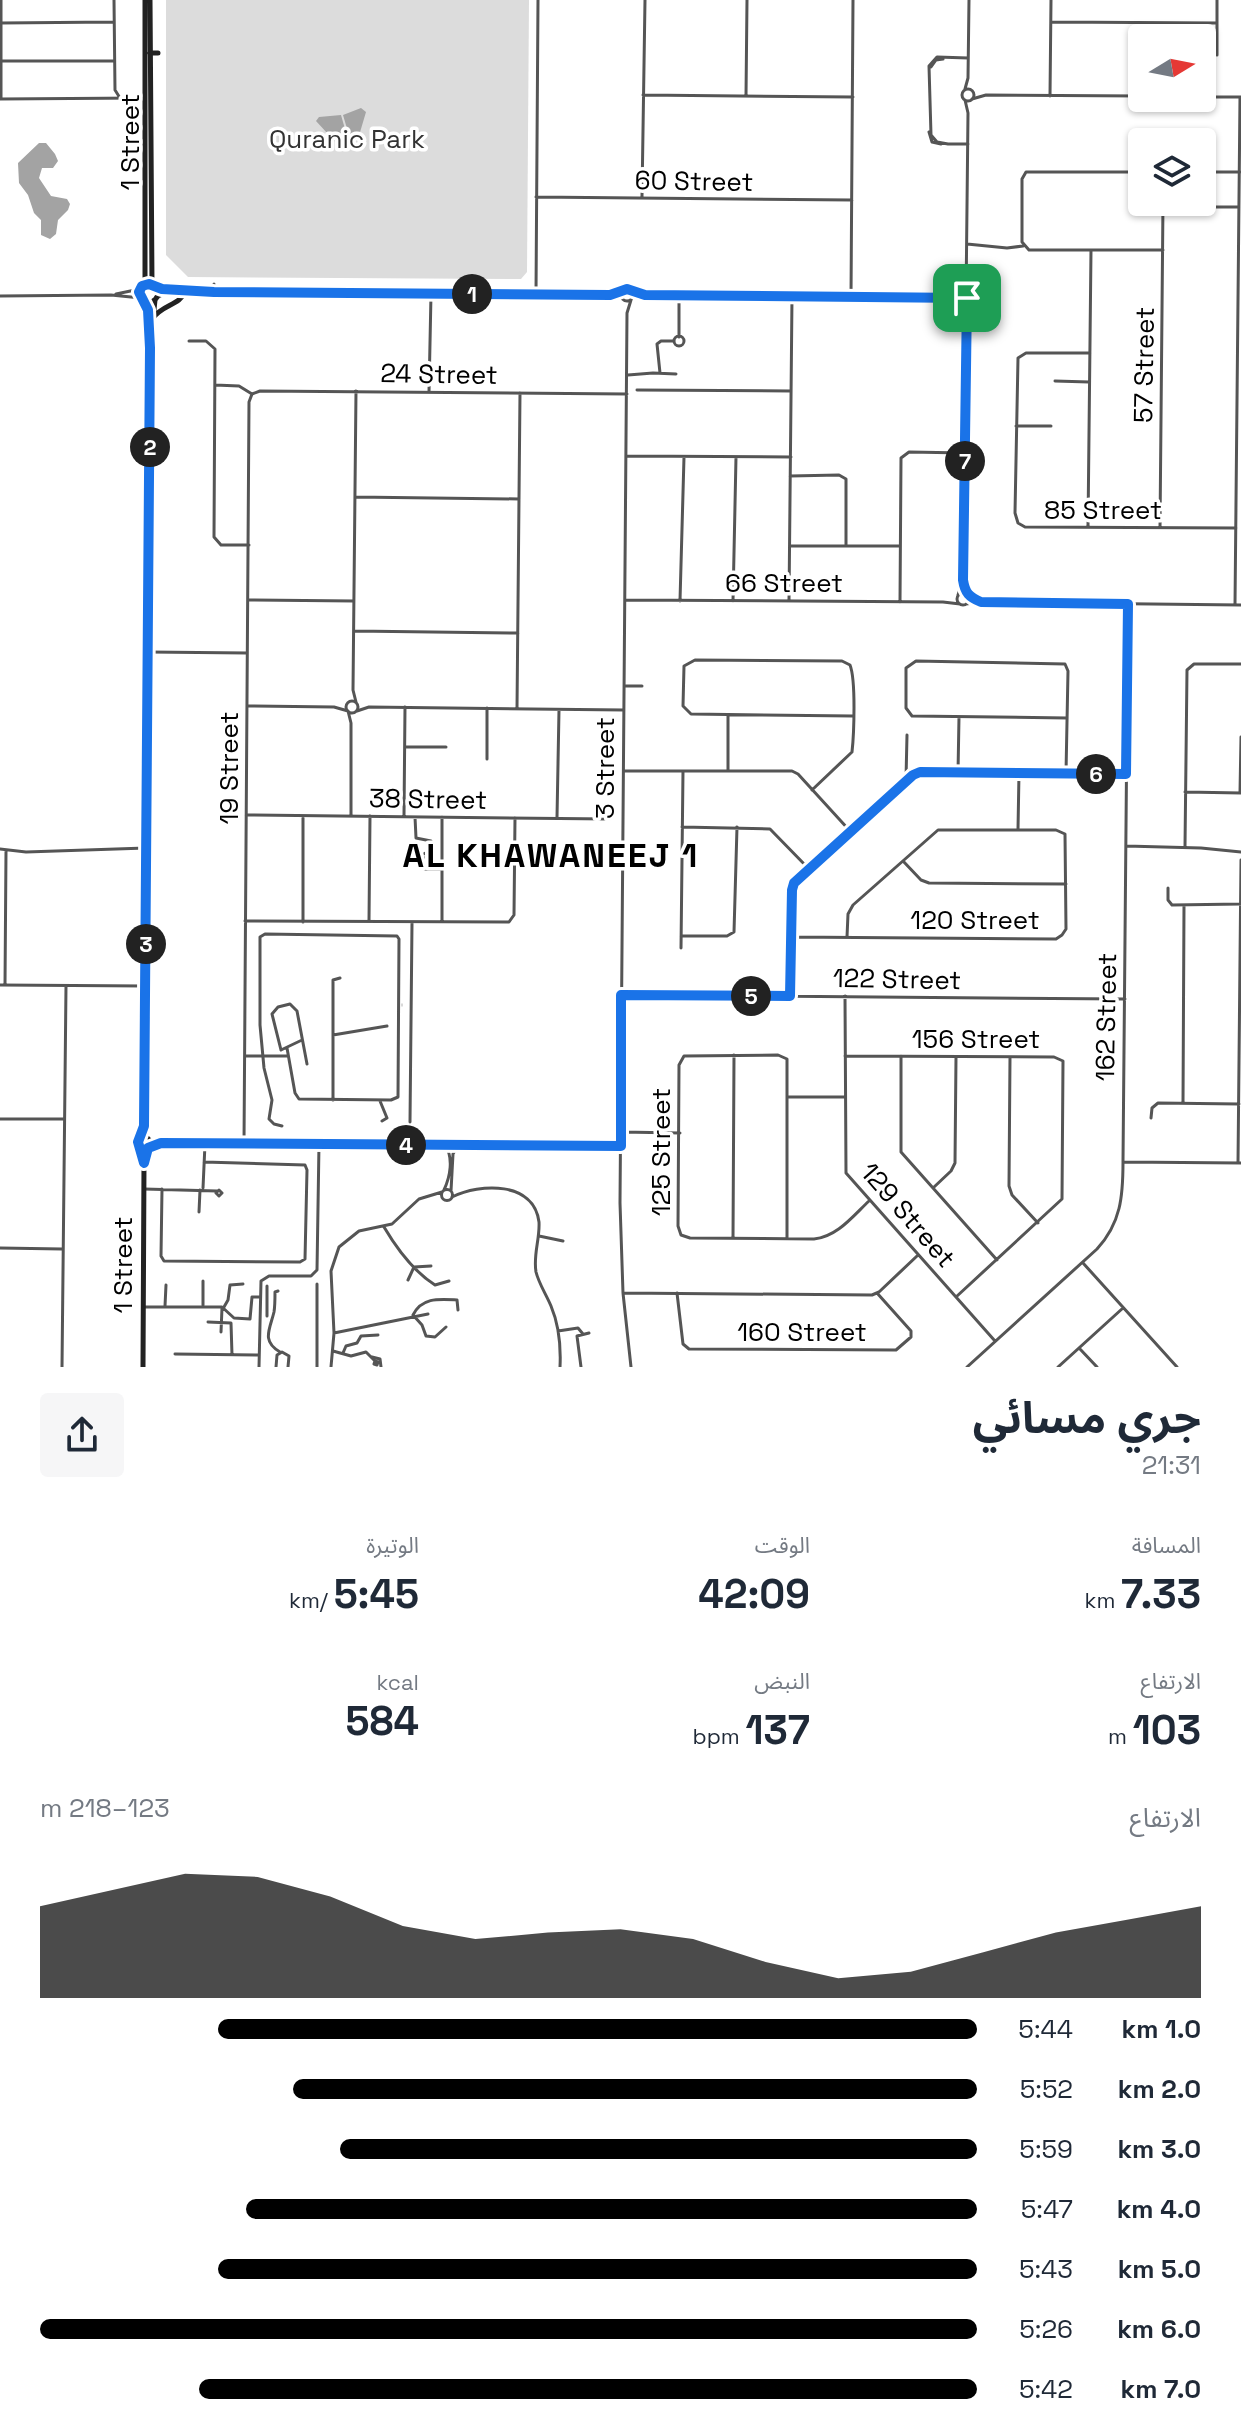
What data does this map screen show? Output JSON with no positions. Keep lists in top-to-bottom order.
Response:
{
  "streets": {
    "street": [
      "1 Street",
      "60 Street",
      "57 Street",
      "24 Street",
      "85 Street",
      "66 Street",
      "19 Street",
      "3 Street",
      "38 Street",
      "120 Street",
      "122 Street",
      "162 Street",
      "156 Street",
      "125 Street",
      "129 Street",
      "160 Street"
    ]
  },
  "crossings": [
    ["57 Street", "85 Street"],
    ["24 Street", "19 Street"],
    ["24 Street", "3 Street"],
    ["66 Street", "3 Street"],
    ["66 Street", "162 Street"],
    ["19 Street", "38 Street"],
    ["3 Street", "122 Street"],
    ["122 Street", "162 Street"],
    ["122 Street", "129 Street"],
    ["162 Street", "129 Street"],
    ["156 Street", "129 Street"],
    ["125 Street", "129 Street"]
  ],
  "districts": ["AL KHAWANEEJ 1"],
  "parks": ["Quranic Park"],
  "north": "right",
  "page": {
    "pins": [
      "1",
      "2",
      "7",
      "6",
      "3",
      "5",
      "4"
    ],
    "heading": ["جري مسائي", "21:31"],
    "stats": [
      ["المسافة", "7.33 km"],
      ["الوقت", "42:09"],
      ["الوتيرة", "5:45 /km"],
      ["الارتفاع", "103 m"],
      ["النبض", "137 bpm"],
      ["kcal", "584"]
    ],
    "chart": ["الارتفاع", "123–218 m"],
    "list": [
      {
        "name": "1.0 km",
        "note": "5:44"
      },
      {
        "name": "2.0 km",
        "note": "5:52"
      },
      {
        "name": "3.0 km",
        "note": "5:59"
      },
      {
        "name": "4.0 km",
        "note": "5:47"
      },
      {
        "name": "5.0 km",
        "note": "5:43"
      },
      {
        "name": "6.0 km",
        "note": "5:26"
      },
      {
        "name": "7.0 km",
        "note": "5:42"
      }
    ]
  }
}
